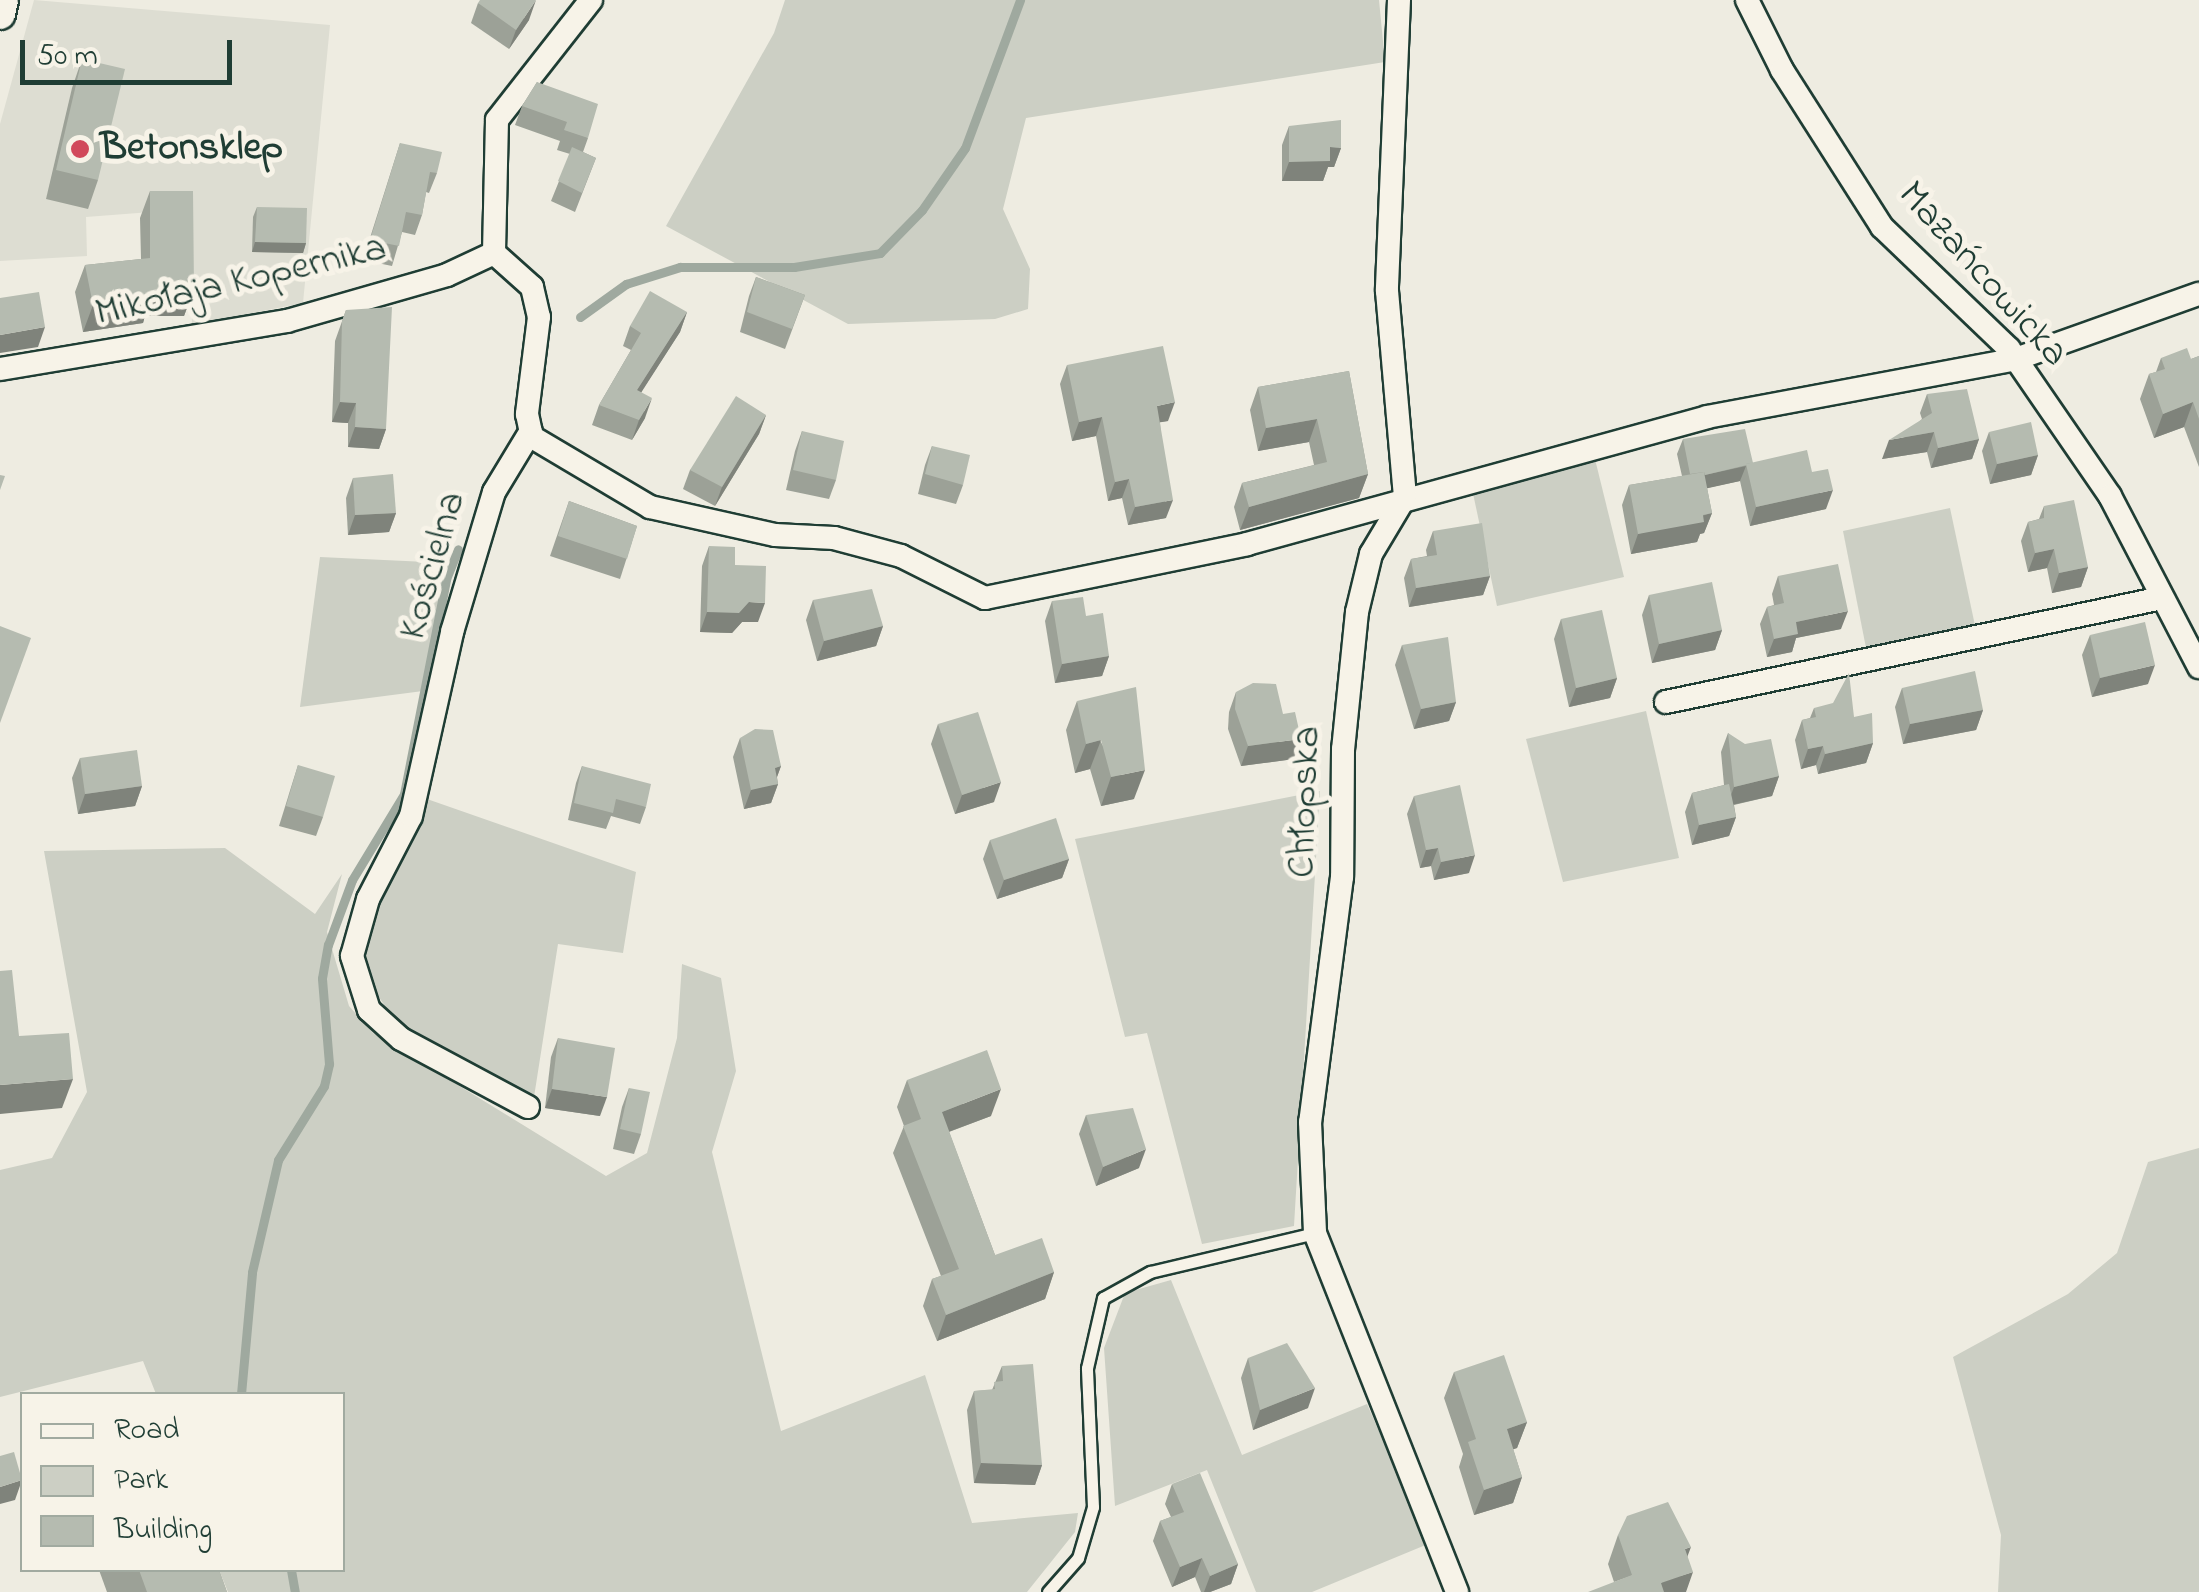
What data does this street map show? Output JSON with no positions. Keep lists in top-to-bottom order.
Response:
{
  "streets": {
    "street": [
      "Mazańcowicka",
      "Mikołaja Kopernika",
      "Kościelna",
      "Chłopska"
    ]
  },
  "places": ["Betonsklep"],
  "legend": ["Road", "Park", "Building"],
  "scale_bar": "50 m"
}
